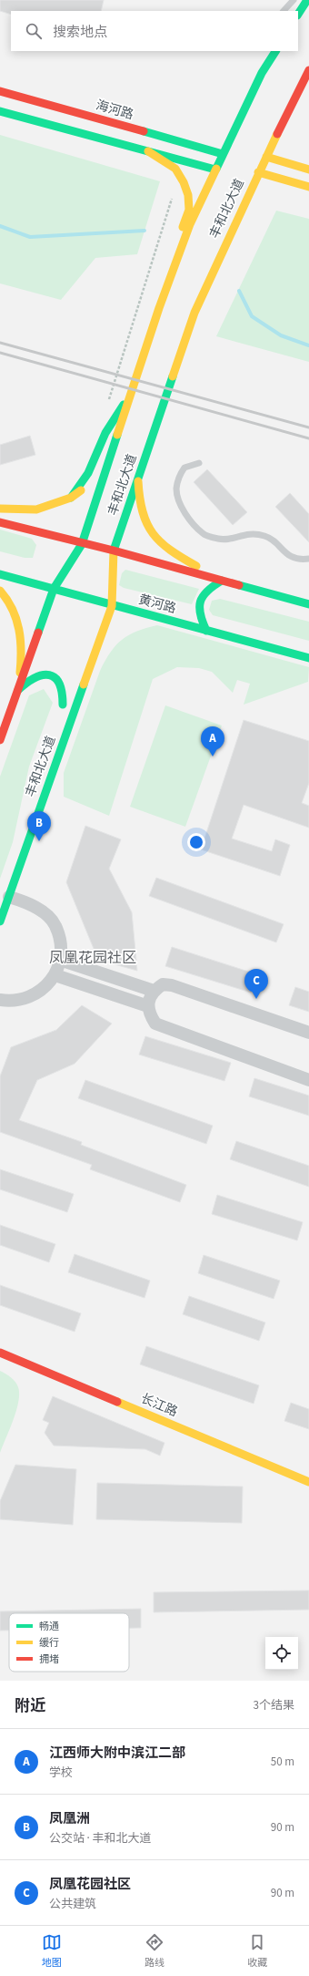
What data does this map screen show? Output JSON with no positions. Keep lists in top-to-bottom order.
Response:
{
  "streets": {
    "main road": [
      "海河路",
      "丰和北大道",
      "黄河路",
      "长江路"
    ]
  },
  "crossings": [
    ["海河路", "丰和北大道"],
    ["丰和北大道", "黄河路"]
  ],
  "districts": ["凤凰花园社区"],
  "legend": ["畅通", "缓行", "拥堵"],
  "page": {
    "search": "搜索地点",
    "pins": ["A", "B", "C"],
    "heading": ["附近", "3个结果"],
    "list": [
      {
        "mark": "A",
        "name": "江西师大附中滨江二部",
        "note": "学校",
        "value": "50 m"
      },
      {
        "mark": "B",
        "name": "凤凰洲",
        "note": "公交站 · 丰和北大道",
        "value": "90 m"
      },
      {
        "mark": "C",
        "name": "凤凰花园社区",
        "note": "公共建筑",
        "value": "90 m"
      }
    ],
    "nav": ["地图", "路线", "收藏"]
  }
}
